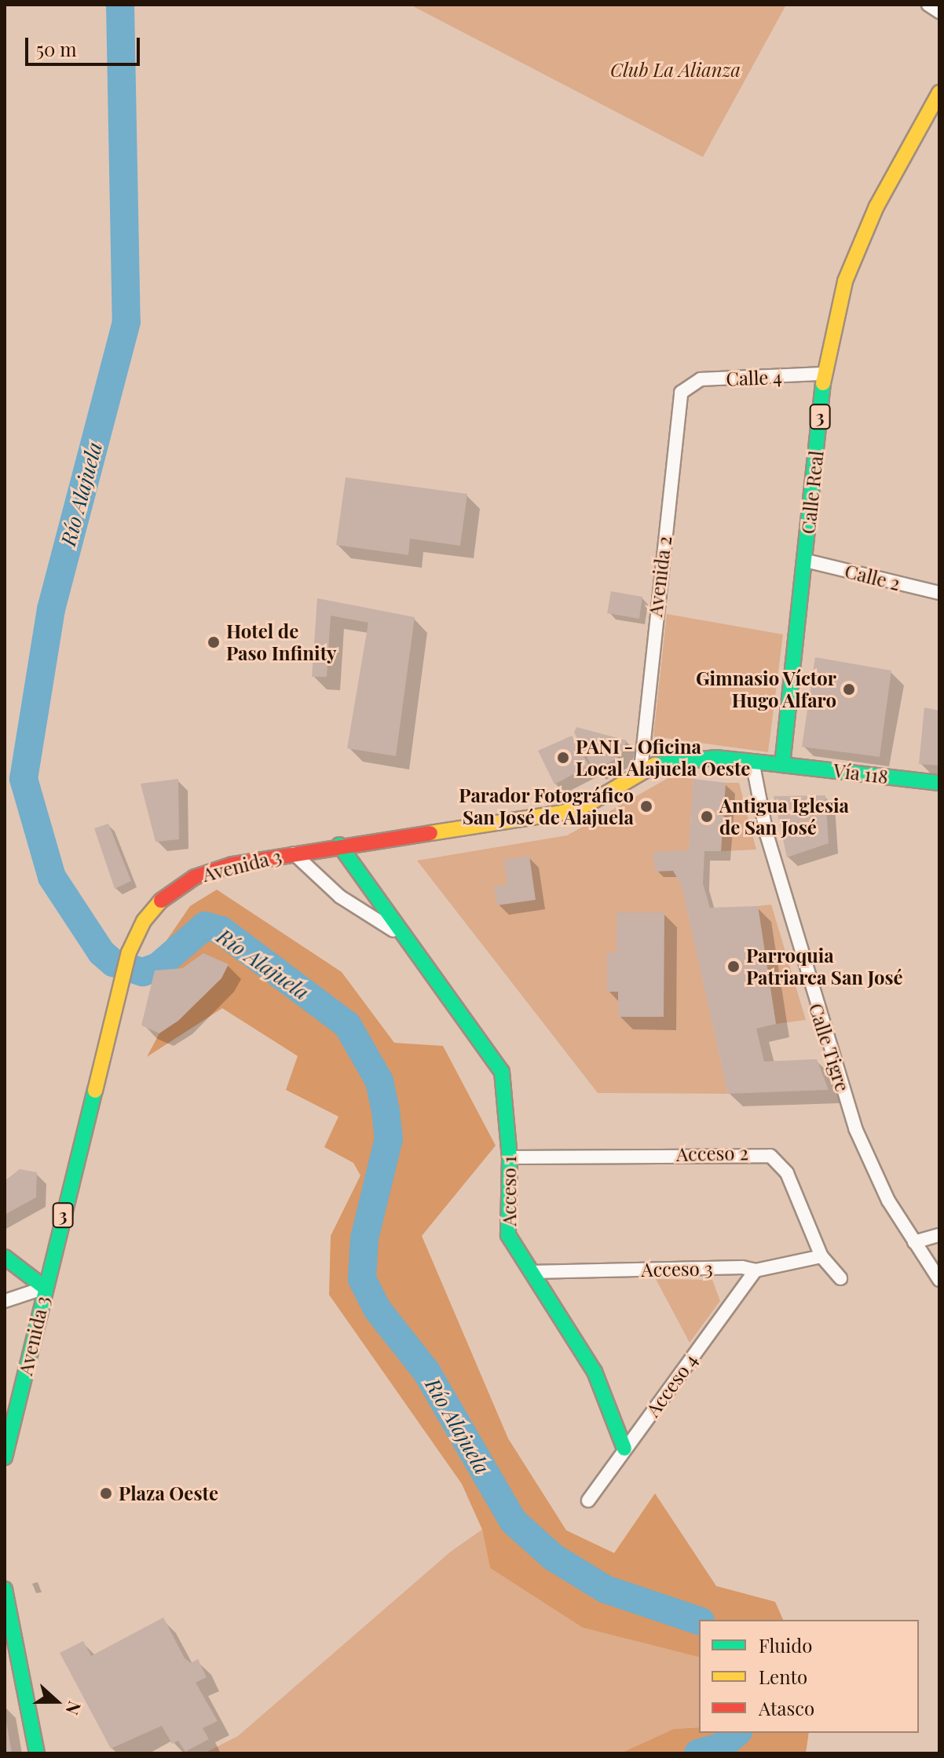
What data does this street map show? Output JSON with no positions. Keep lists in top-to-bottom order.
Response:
{
  "streets": {
    "main road": [
      "3",
      "Calle Real",
      "Vía 118",
      "Avenida 3",
      "Acceso 1"
    ],
    "street": [
      "Calle 4",
      "Avenida 2",
      "Calle 2",
      "Calle Tigre",
      "Acceso 2",
      "Acceso 3",
      "Acceso 4"
    ]
  },
  "crossings": [
    ["Calle 4", "Calle Real"],
    ["Calle 4", "Avenida 2"],
    ["Calle Real", "Calle 2"],
    ["Calle Real", "Vía 118"],
    ["Calle Real", "Avenida 3"],
    ["Avenida 2", "Avenida 3"],
    ["Vía 118", "Avenida 3"],
    ["Avenida 3", "Calle Tigre"],
    ["Avenida 3", "Acceso 1"],
    ["Acceso 2", "Acceso 1"],
    ["Acceso 2", "Acceso 3"],
    ["Acceso 1", "Acceso 3"],
    ["Acceso 1", "Acceso 4"],
    ["Acceso 3", "Acceso 4"]
  ],
  "water": ["Río Alajuela"],
  "parks": ["Club La Alianza"],
  "places": [
    "Hotel de Paso Infinity",
    "Gimnasio Víctor Hugo Alfaro",
    "PANI - Oficina Local Alajuela Oeste",
    "Parador Fotográfico San José de Alajuela",
    "Antigua Iglesia de San José",
    "Parroquia Patriarca San José",
    "Plaza Oeste"
  ],
  "legend": ["Fluido", "Lento", "Atasco"],
  "scale_bar": "50 m",
  "north": "right"
}
